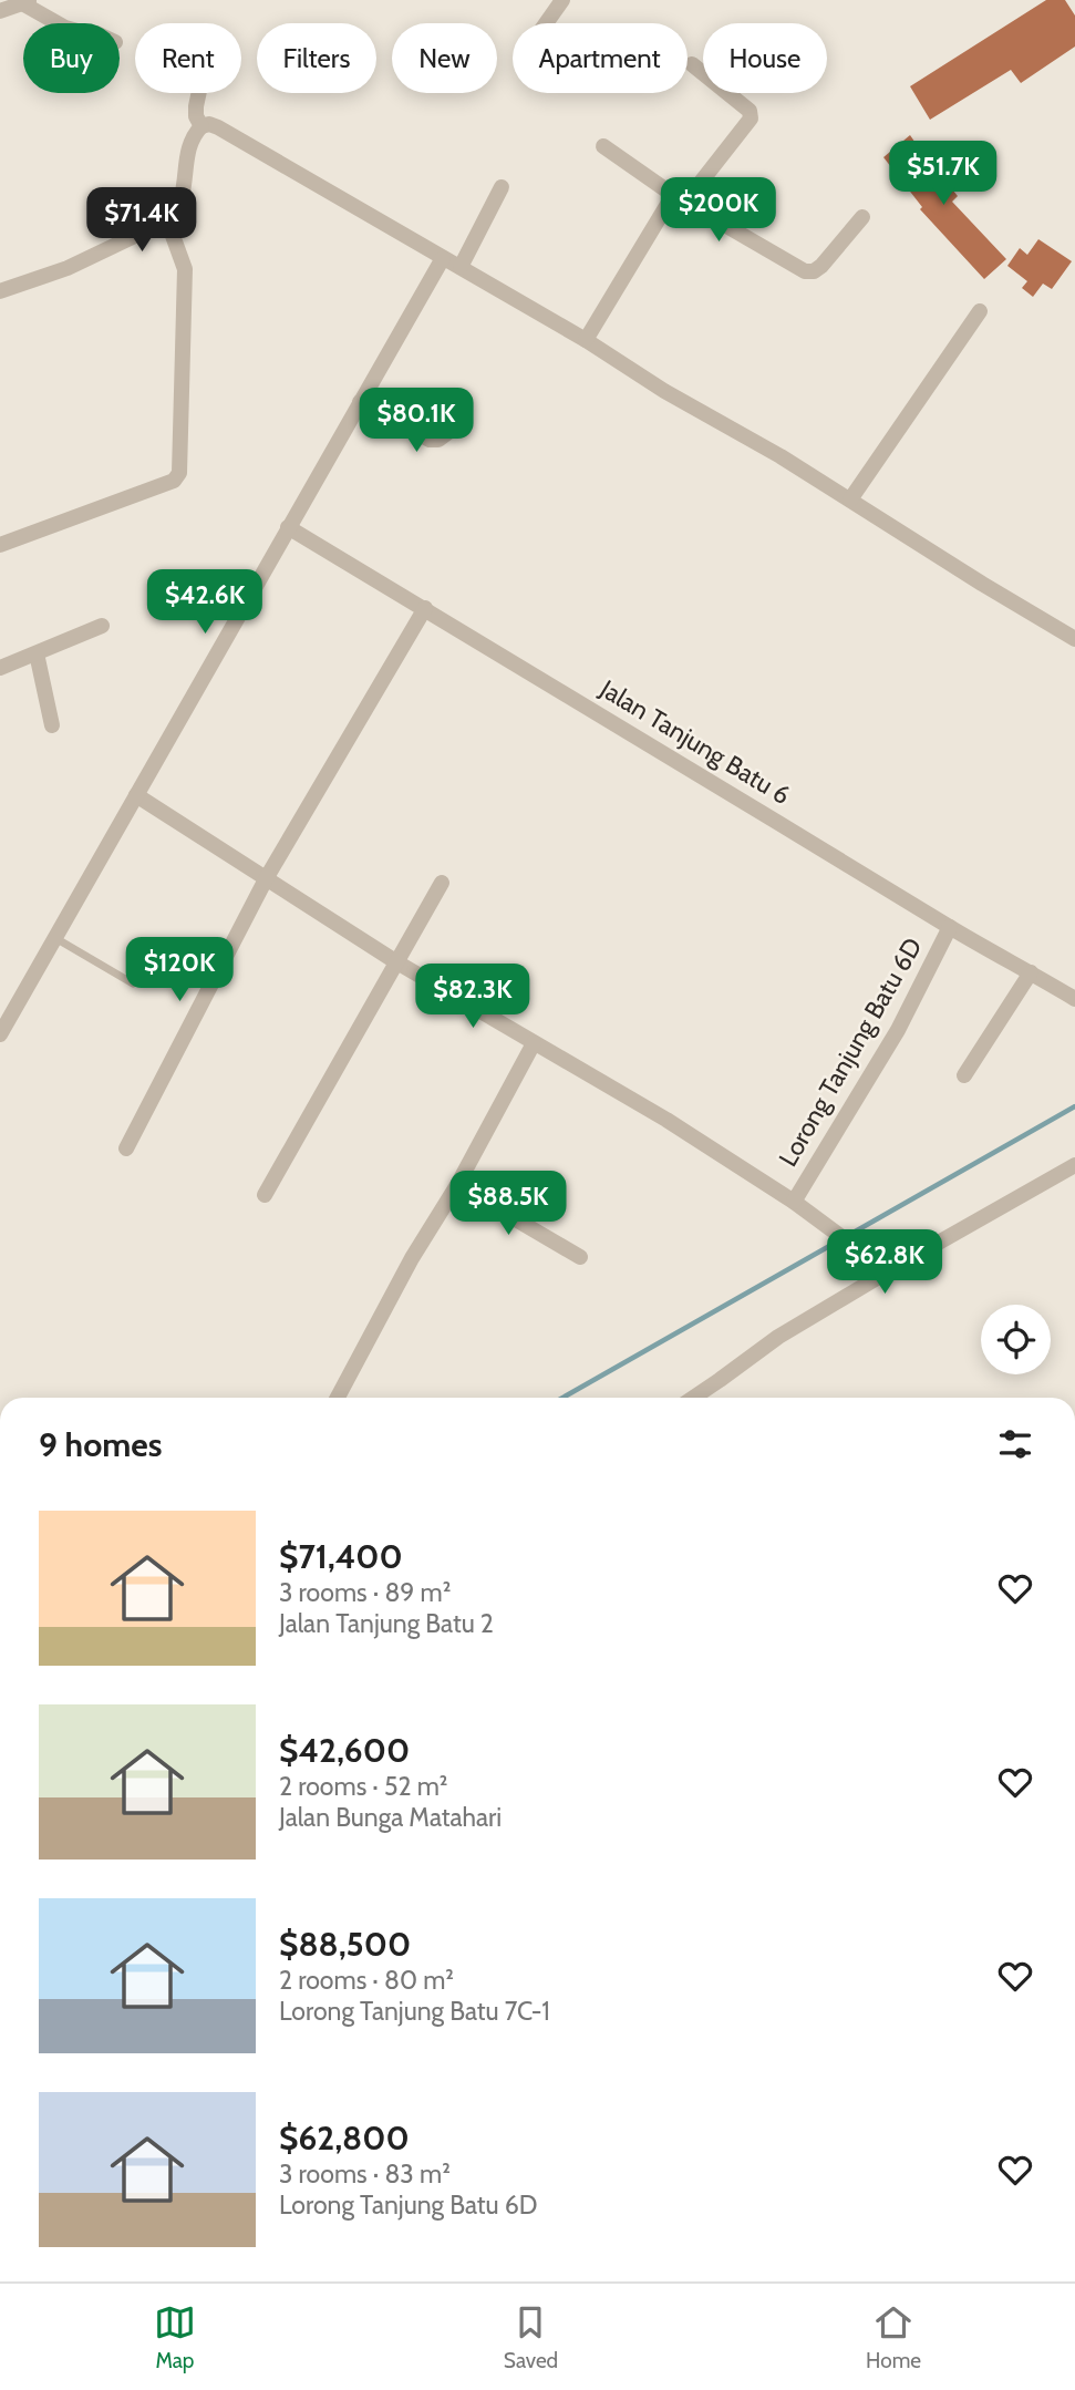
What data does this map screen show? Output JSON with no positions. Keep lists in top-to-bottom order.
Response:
{
  "streets": {
    "street": ["Jalan Tanjung Batu 6", "Lorong Tanjung Batu 6D"]
  },
  "crossings": [
    ["Jalan Tanjung Batu 6", "Lorong Tanjung Batu 6D"]
  ],
  "page": {
    "chip": [
      "Buy",
      "Rent",
      "Filters",
      "New",
      "Apartment",
      "House"
    ],
    "price": [
      "$51.7K",
      "$200K",
      "$71.4K",
      "$80.1K",
      "$42.6K",
      "$120K",
      "$82.3K",
      "$88.5K",
      "$62.8K"
    ],
    "heading": "9 homes",
    "list": [
      {
        "name": "$71,400",
        "note": "3 rooms · 89 m² · Jalan Tanjung Batu 2"
      },
      {
        "name": "$42,600",
        "note": "2 rooms · 52 m² · Jalan Bunga Matahari"
      },
      {
        "name": "$88,500",
        "note": "2 rooms · 80 m² · Lorong Tanjung Batu 7C-1"
      },
      {
        "name": "$62,800",
        "note": "3 rooms · 83 m² · Lorong Tanjung Batu 6D"
      }
    ],
    "tabs": ["Map", "Saved", "Home"]
  }
}
